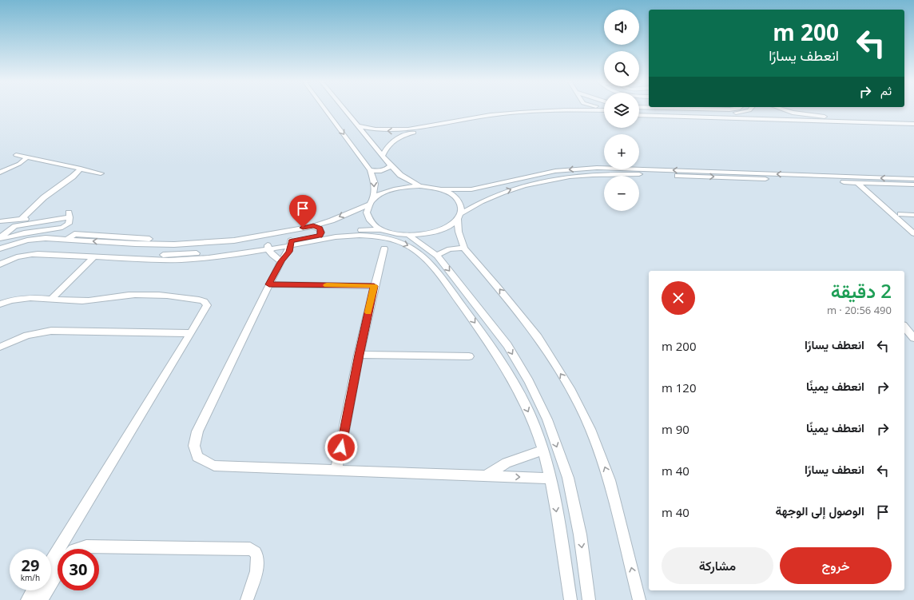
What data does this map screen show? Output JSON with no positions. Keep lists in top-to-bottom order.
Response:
{
  "page": {
    "map_buttons": ["+", "−"],
    "turn": ["200 m", "انعطف يسارًا"],
    "then": "ثم",
    "heading": ["2 دقيقة", "490 m · 20:56"],
    "list": [
      {
        "name": "انعطف يسارًا",
        "value": "200 m"
      },
      {
        "name": "انعطف يمينًا",
        "value": "120 m"
      },
      {
        "name": "انعطف يمينًا",
        "value": "90 m"
      },
      {
        "name": "انعطف يسارًا",
        "value": "40 m"
      },
      {
        "name": "الوصول إلى الوجهة",
        "value": "40 m"
      }
    ],
    "buttons": ["خروج", "مشاركة"],
    "speed": "29 km/h",
    "limit": "30"
  }
}
